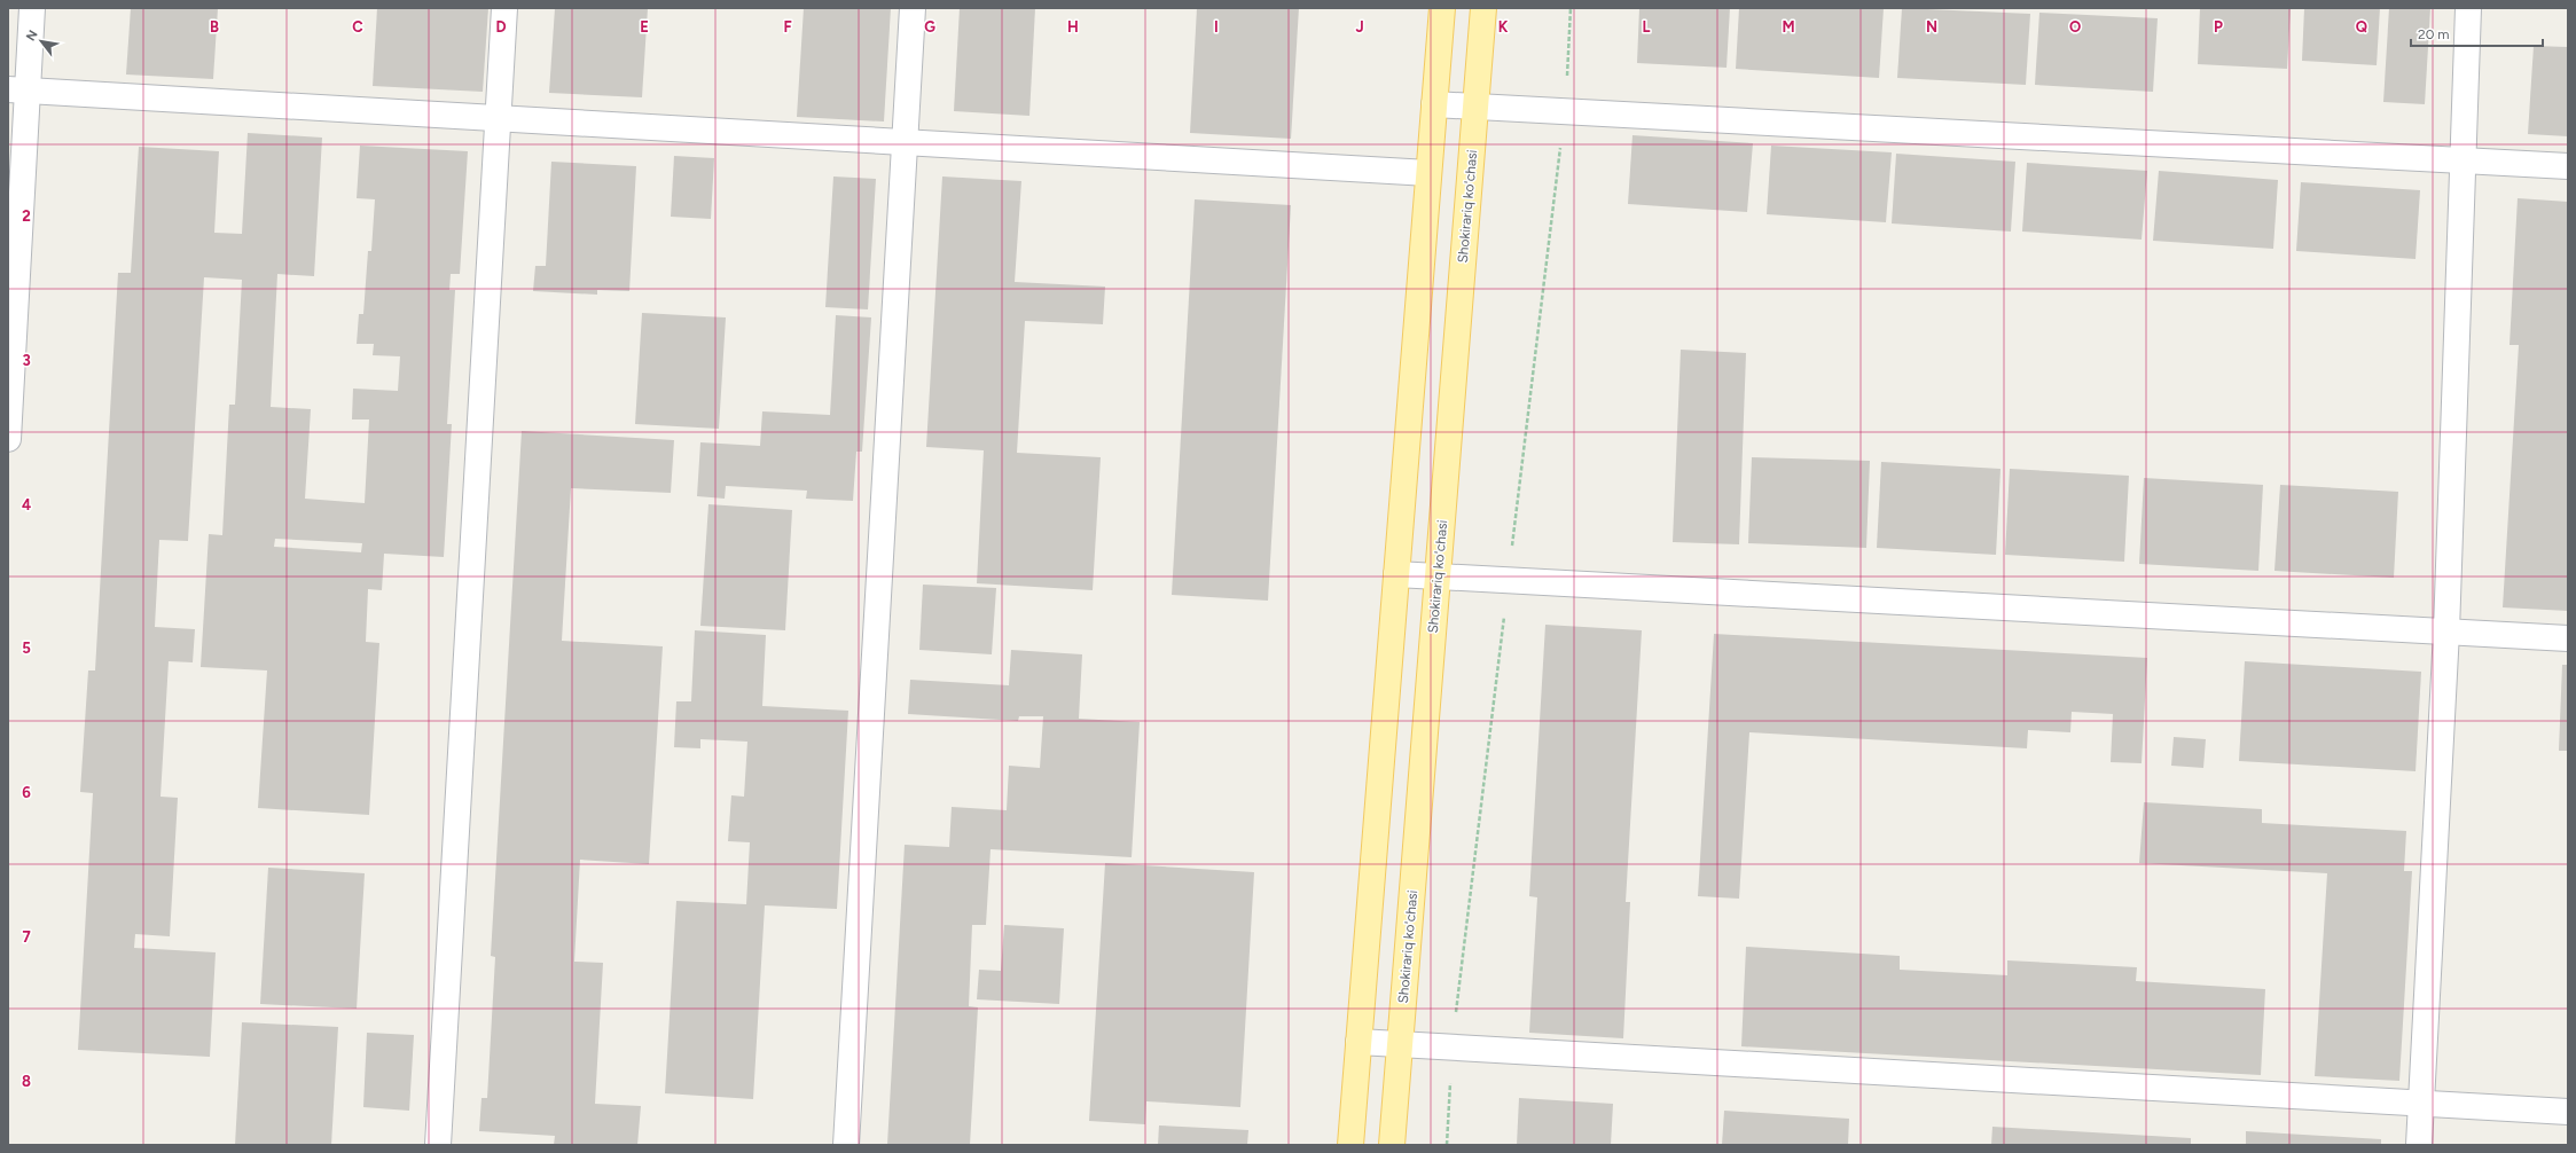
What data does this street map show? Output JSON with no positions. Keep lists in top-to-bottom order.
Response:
{
  "streets": {
    "main road": ["Shokirariq ko'chasi"]
  },
  "scale_bar": "20 m",
  "north": "top left",
  "grid": {
    "columns": [
      "B",
      "C",
      "D",
      "E",
      "F",
      "G",
      "H",
      "I",
      "J",
      "K",
      "L",
      "M",
      "N",
      "O",
      "P",
      "Q"
    ],
    "rows": [
      "2",
      "3",
      "4",
      "5",
      "6",
      "7",
      "8"
    ]
  }
}
